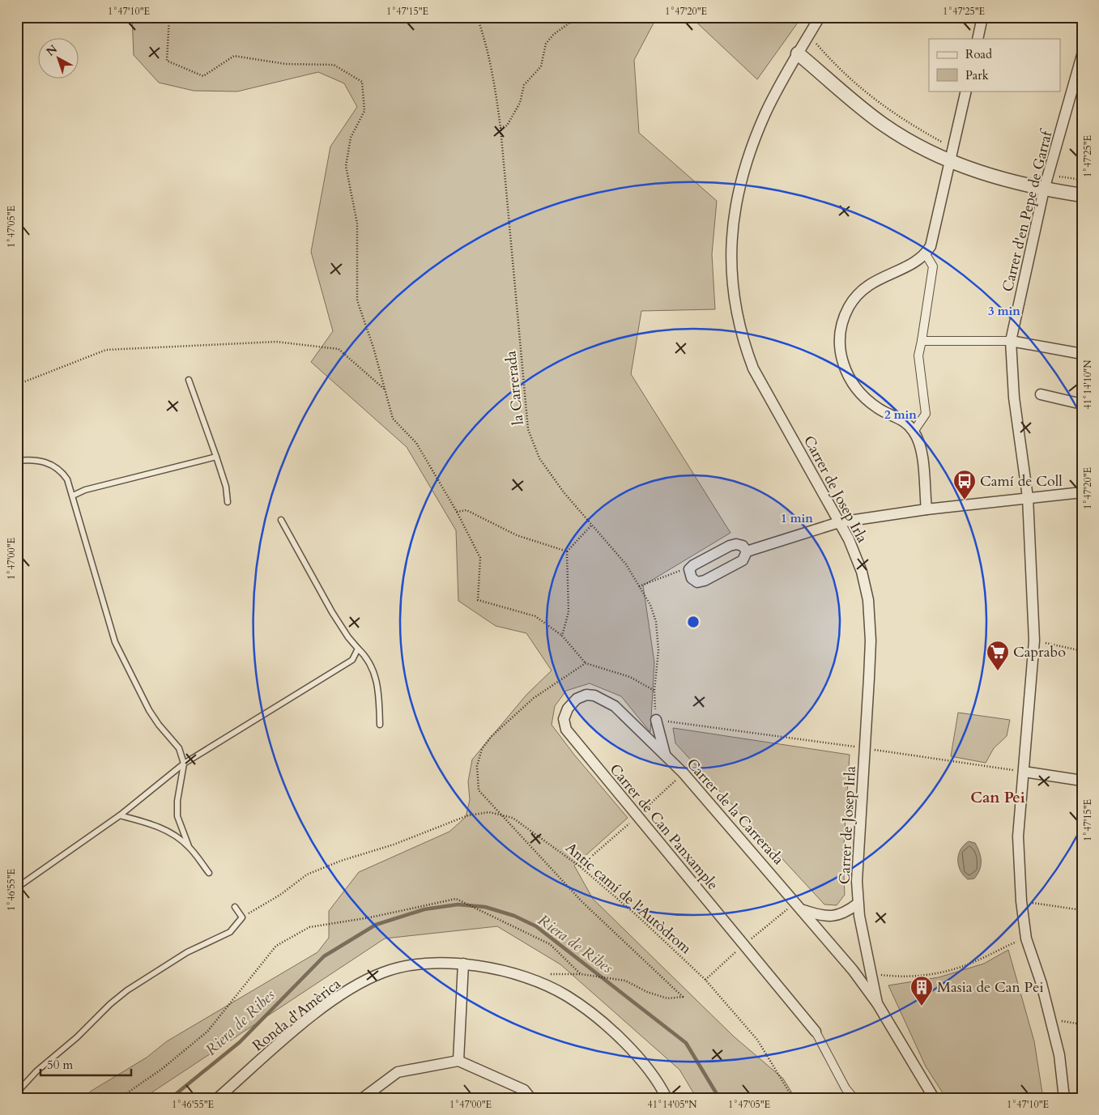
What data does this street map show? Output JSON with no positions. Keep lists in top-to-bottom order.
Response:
{
  "streets": {
    "street": [
      "Carrer d'en Pepe de Garraf",
      "Carrer de Josep Irla",
      "Carrer de la Carrerada",
      "Carrer de Can Panxample",
      "Ronda d'Amèrica"
    ],
    "path": ["la Carrerada", "Antic camí de l'Autòdrom"]
  },
  "crossings": [
    ["Carrer de Josep Irla", "Carrer de la Carrerada"],
    ["Carrer de la Carrerada", "Carrer de Can Panxample"]
  ],
  "districts": ["Can Pei"],
  "water": ["Riera de Ribes"],
  "places": {
    "bus stop": ["Camí de Coll"],
    "supermarket": ["Caprabo"],
    "building": ["Masia de Can Pei"]
  },
  "legend": ["Road", "Park"],
  "scale_bar": "50 m",
  "north": "top left",
  "coordinates": [
    "1°47'10\"E",
    "1°47'15\"E",
    "1°47'20\"E",
    "1°47'25\"E",
    "1°47'05\"E",
    "41°14'10\"N",
    "1°47'00\"E",
    "1°46'55\"E",
    "41°14'05\"N"
  ],
  "rings": ["3 min", "2 min", "1 min"]
}
